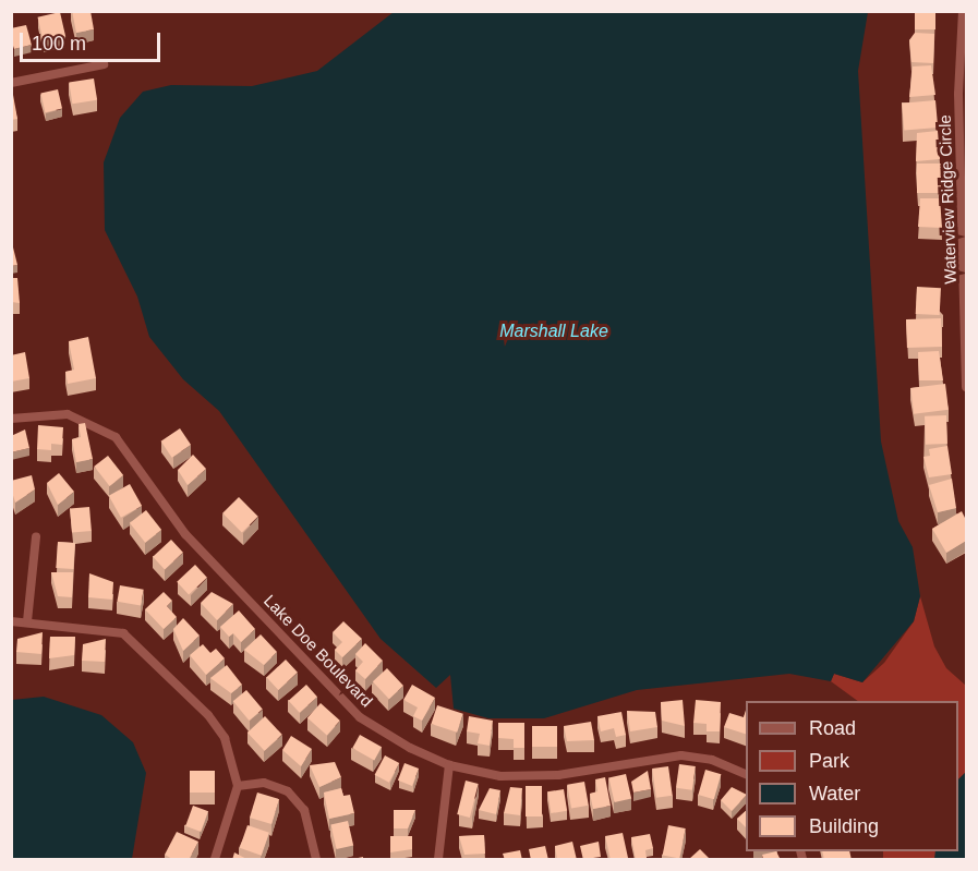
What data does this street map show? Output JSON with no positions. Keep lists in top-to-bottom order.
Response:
{
  "streets": {
    "street": ["Waterview Ridge Circle", "Lake Doe Boulevard"]
  },
  "water": ["Marshall Lake"],
  "legend": [
    "Road",
    "Park",
    "Water",
    "Building"
  ],
  "scale_bar": "100 m"
}
